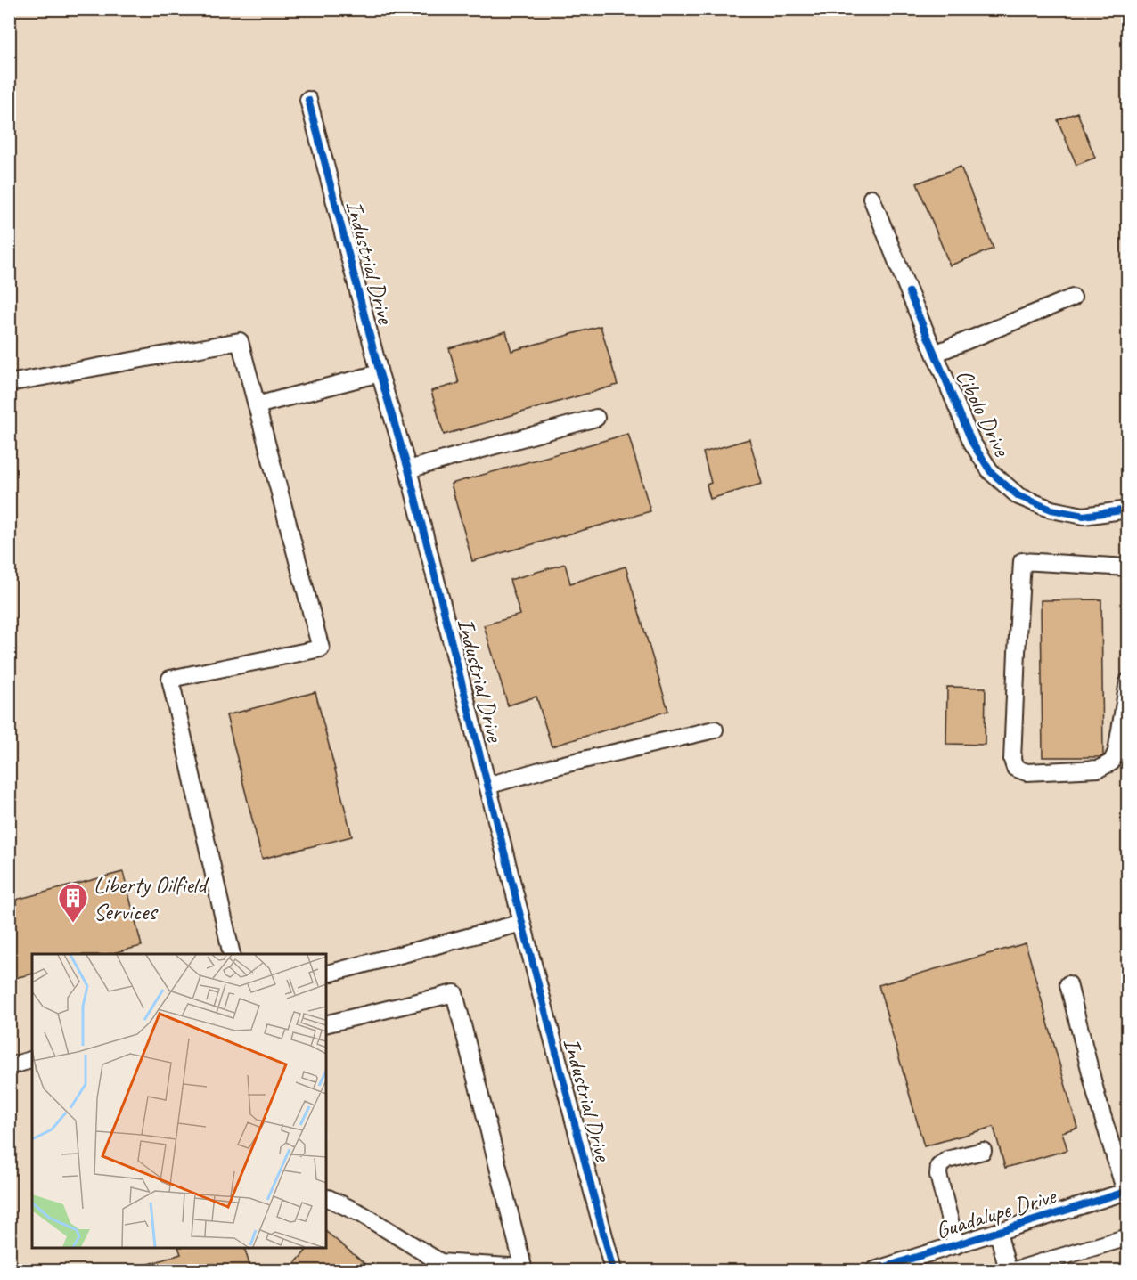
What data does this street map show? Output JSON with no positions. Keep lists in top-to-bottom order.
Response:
{
  "streets": {
    "street": ["Industrial Drive", "Cibolo Drive", "Guadalupe Drive"]
  },
  "places": {
    "building": ["Liberty Oilfield Services"]
  }
}
